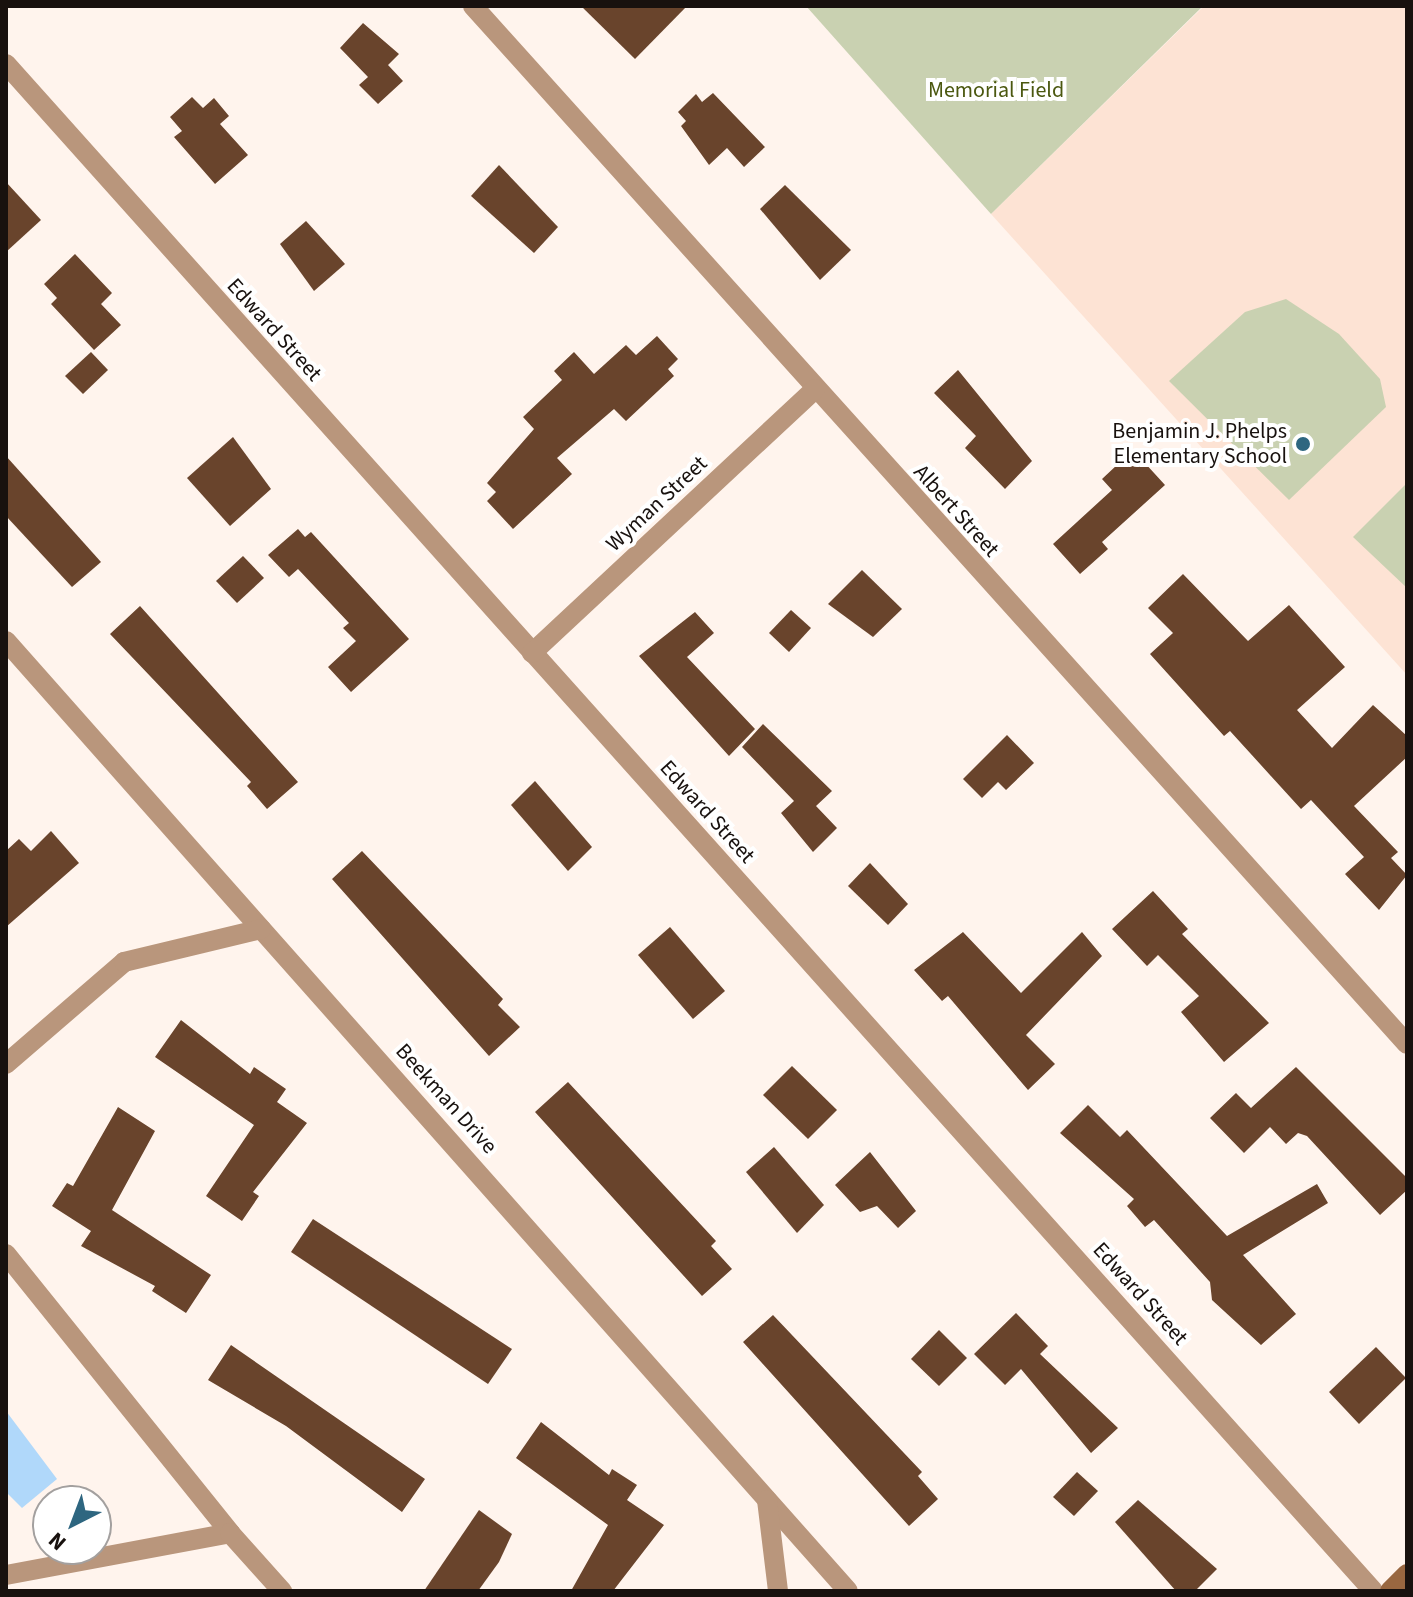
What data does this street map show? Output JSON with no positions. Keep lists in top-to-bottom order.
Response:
{
  "streets": {
    "street": [
      "Edward Street",
      "Wyman Street",
      "Albert Street",
      "Beekman Drive"
    ]
  },
  "crossings": [
    ["Edward Street", "Wyman Street"],
    ["Wyman Street", "Albert Street"]
  ],
  "parks": ["Memorial Field"],
  "places": ["Benjamin J. Phelps Elementary School"],
  "north": "bottom left"
}
